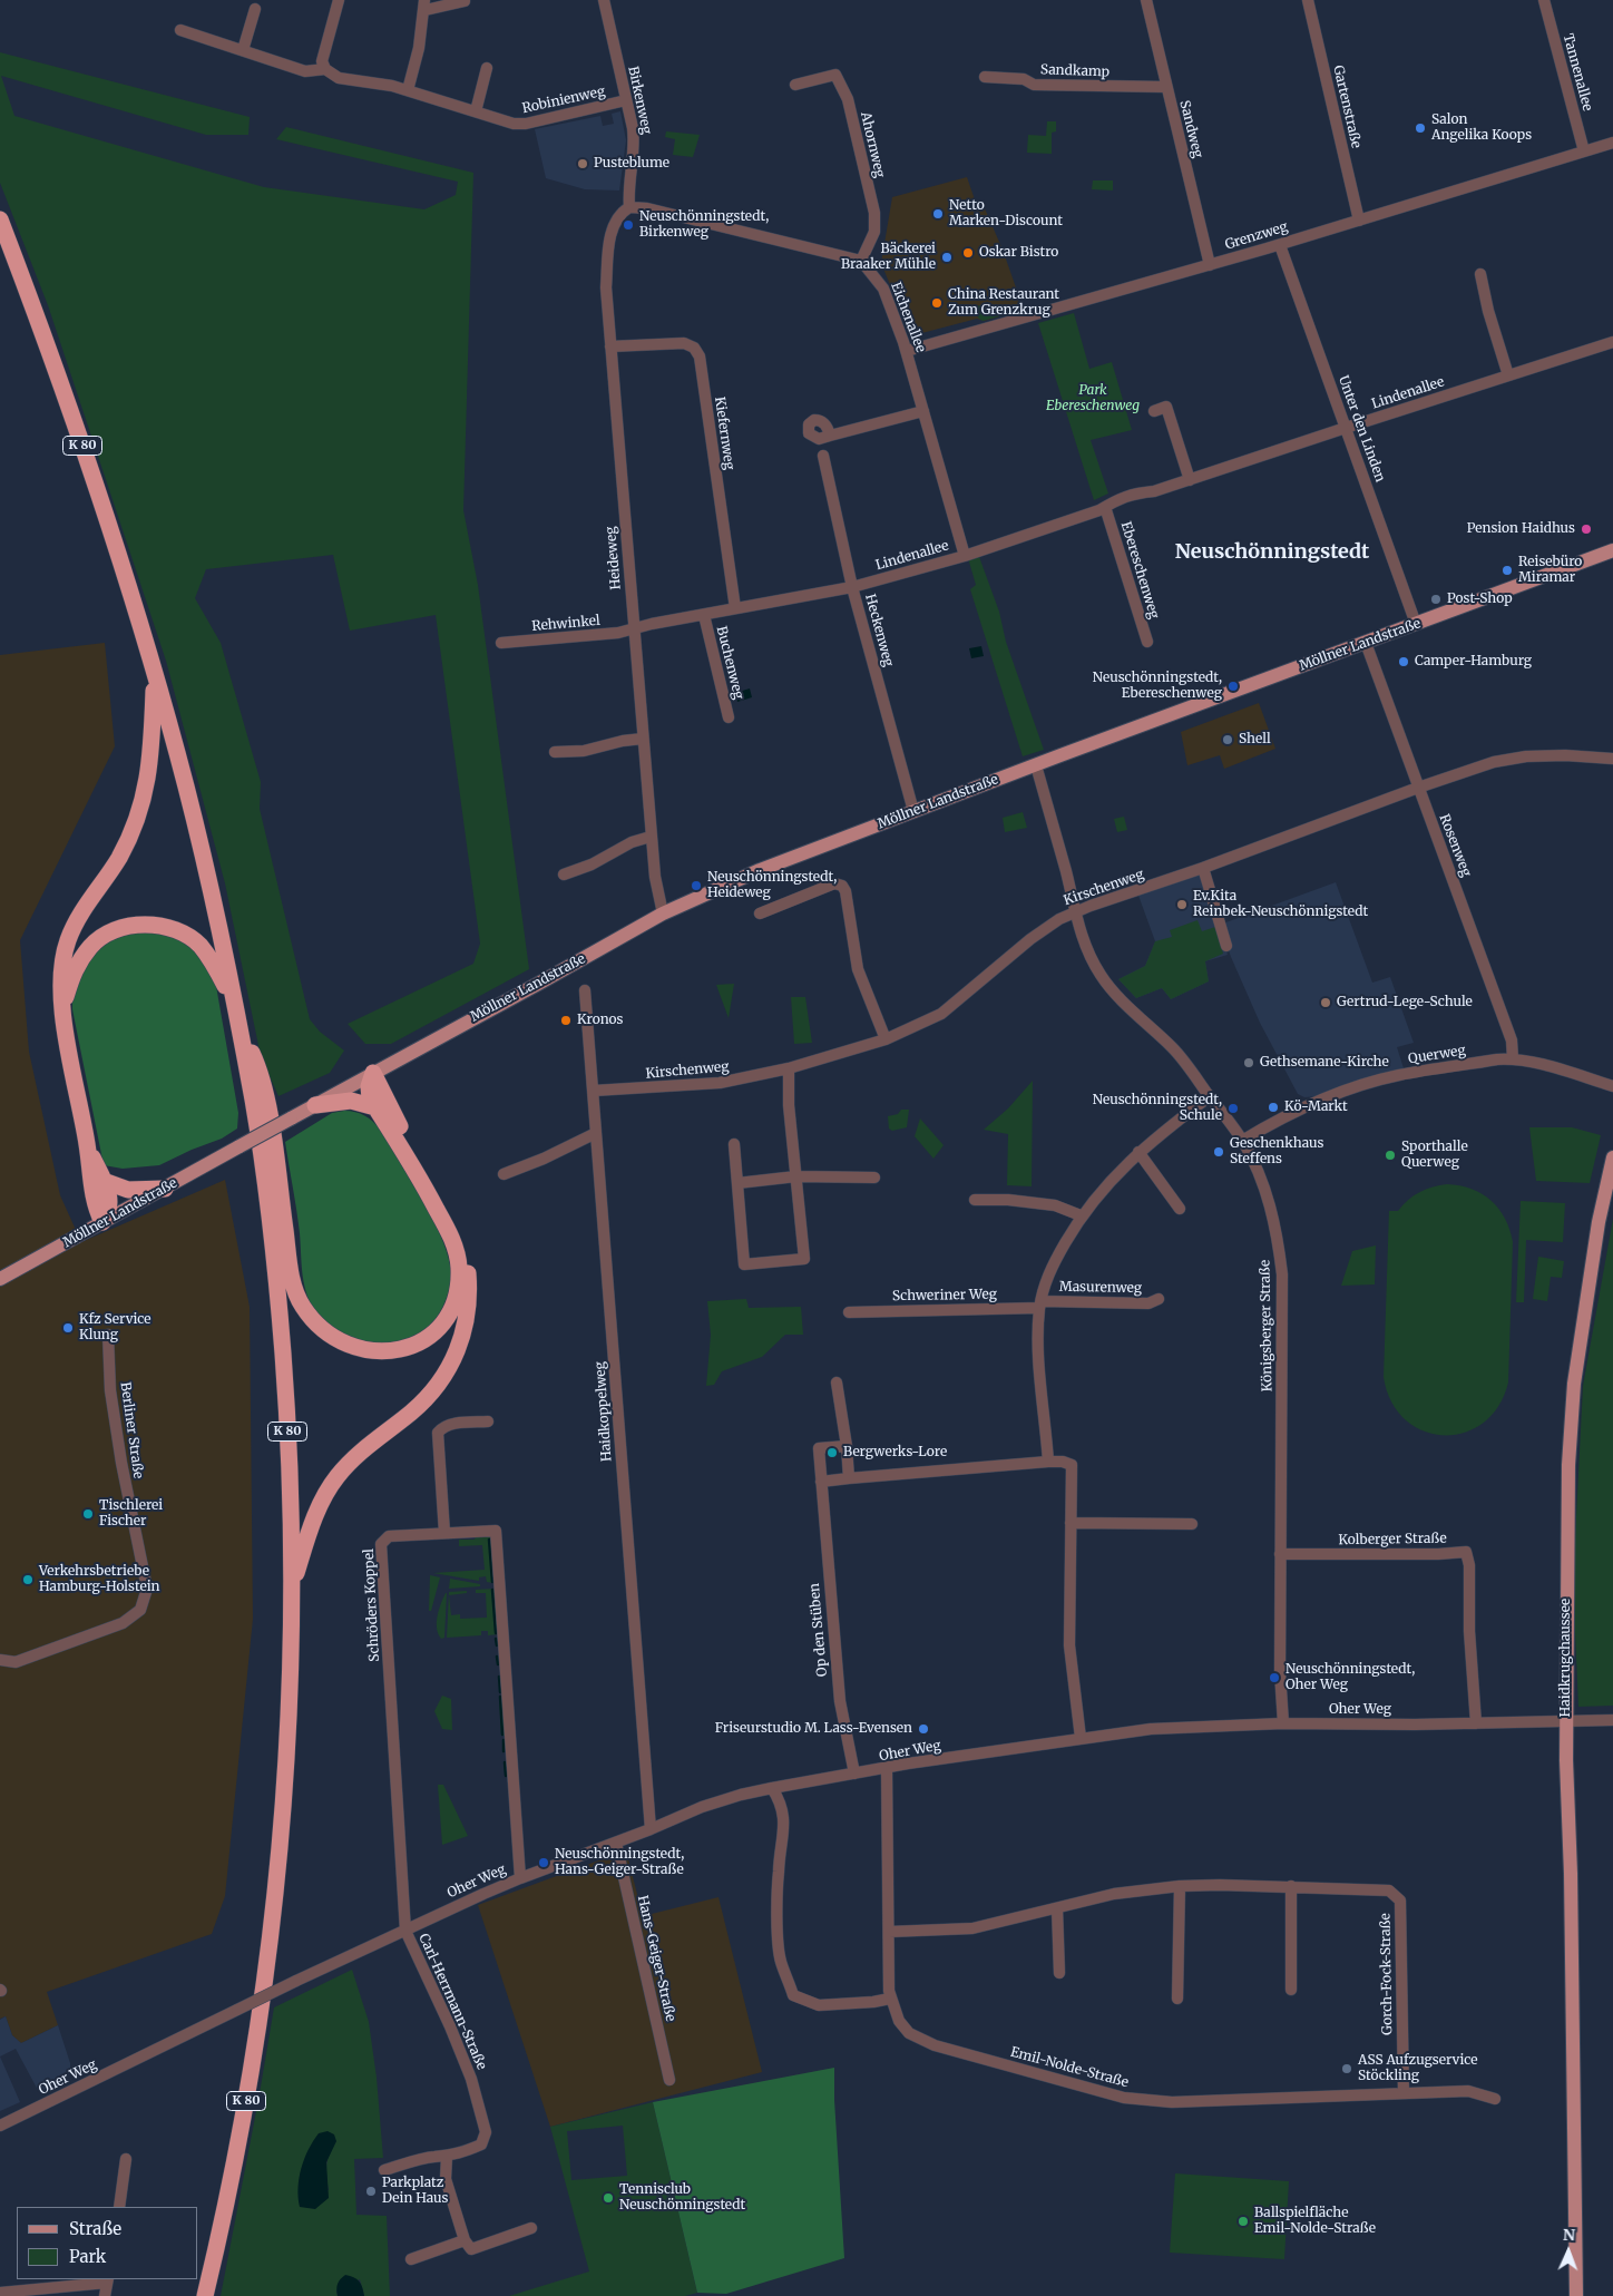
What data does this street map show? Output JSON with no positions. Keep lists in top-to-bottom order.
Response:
{
  "streets": {
    "highway": ["K 80"],
    "main road": ["Möllner Landstraße", "Haidkrugchaussee"],
    "street": [
      "Sandkamp",
      "Tannenallee",
      "Robinienweg",
      "Birkenweg",
      "Gartenstraße",
      "Sandweg",
      "Ahornweg",
      "Grenzweg",
      "Eichenallee",
      "Lindenallee",
      "Unter den Linden",
      "Kiefernweg",
      "Heideweg",
      "Ebereschenweg",
      "Rehwinkel",
      "Heckenweg",
      "Buchenweg",
      "Rosenweg",
      "Kirschenweg",
      "Querweg",
      "Masurenweg",
      "Schweriner Weg",
      "Königsberger Straße",
      "Haidkoppelweg",
      "Berliner Straße",
      "Kolberger Straße",
      "Schröders Koppel",
      "Op den Stüben",
      "Oher Weg",
      "Hans-Geiger-Straße",
      "Gorch-Fock-Straße",
      "Carl-Herrmann-Straße",
      "Emil-Nolde-Straße"
    ]
  },
  "crossings": [
    ["Sandkamp", "Sandweg"],
    ["Tannenallee", "Grenzweg"],
    ["Robinienweg", "Birkenweg"],
    ["Birkenweg", "Heideweg"],
    ["Gartenstraße", "Grenzweg"],
    ["Sandweg", "Grenzweg"],
    ["Ahornweg", "Eichenallee"],
    ["Grenzweg", "Eichenallee"],
    ["Grenzweg", "Unter den Linden"],
    ["Eichenallee", "Lindenallee"],
    ["Lindenallee", "Unter den Linden"],
    ["Lindenallee", "Kiefernweg"],
    ["Lindenallee", "Heideweg"],
    ["Lindenallee", "Ebereschenweg"],
    ["Lindenallee", "Rehwinkel"],
    ["Lindenallee", "Heckenweg"],
    ["Lindenallee", "Buchenweg"],
    ["Unter den Linden", "Möllner Landstraße"],
    ["Kiefernweg", "Heideweg"],
    ["Heideweg", "Rehwinkel"],
    ["Heideweg", "Möllner Landstraße"],
    ["Heckenweg", "Möllner Landstraße"],
    ["Möllner Landstraße", "Rosenweg"],
    ["Möllner Landstraße", "Königsberger Straße"],
    ["Rosenweg", "Kirschenweg"],
    ["Rosenweg", "Querweg"],
    ["Kirschenweg", "Königsberger Straße"],
    ["Kirschenweg", "Haidkoppelweg"],
    ["Querweg", "Königsberger Straße"],
    ["Masurenweg", "Schweriner Weg"],
    ["Königsberger Straße", "Kolberger Straße"],
    ["Königsberger Straße", "Oher Weg"],
    ["Haidkoppelweg", "Oher Weg"],
    ["Kolberger Straße", "Oher Weg"],
    ["Schröders Koppel", "Oher Weg"],
    ["Schröders Koppel", "Carl-Herrmann-Straße"],
    ["Op den Stüben", "Oher Weg"],
    ["Haidkrugchaussee", "Oher Weg"],
    ["Oher Weg", "Hans-Geiger-Straße"],
    ["Oher Weg", "Carl-Herrmann-Straße"],
    ["Oher Weg", "Emil-Nolde-Straße"],
    ["Gorch-Fock-Straße", "Emil-Nolde-Straße"]
  ],
  "districts": ["Neuschönningstedt"],
  "parks": ["Park Ebereschenweg"],
  "places": [
    "Salon Angelika Koops",
    "Pusteblume",
    "Netto Marken-Discount",
    "Neuschönningstedt, Birkenweg",
    "Oskar Bistro",
    "Bäckerei Braaker Mühle",
    "China Restaurant Zum Grenzkrug",
    "Pension Haidhus",
    "Reisebüro Miramar",
    "Post-Shop",
    "Camper-Hamburg",
    "Neuschönningstedt, Ebereschenweg",
    "Shell",
    "Neuschönningstedt, Heideweg",
    "Ev.Kita Reinbek-Neuschönnigstedt",
    "Gertrud-Lege-Schule",
    "Kronos",
    "Gethsemane-Kirche",
    "Kö-Markt",
    "Neuschönningstedt, Schule",
    "Geschenkhaus Steffens",
    "Sporthalle Querweg",
    "Kfz Service Klung",
    "Bergwerks-Lore",
    "Tischlerei Fischer",
    "Verkehrsbetriebe Hamburg-Holstein",
    "Neuschönningstedt, Oher Weg",
    "Friseurstudio M. Lass-Evensen",
    "Neuschönningstedt, Hans-Geiger-Straße",
    "ASS Aufzugservice Stöckling",
    "Parkplatz Dein Haus",
    "Tennisclub Neuschönningstedt",
    "Ballspielfläche Emil-Nolde-Straße"
  ],
  "legend": ["Straße", "Park"],
  "north": "top"
}
